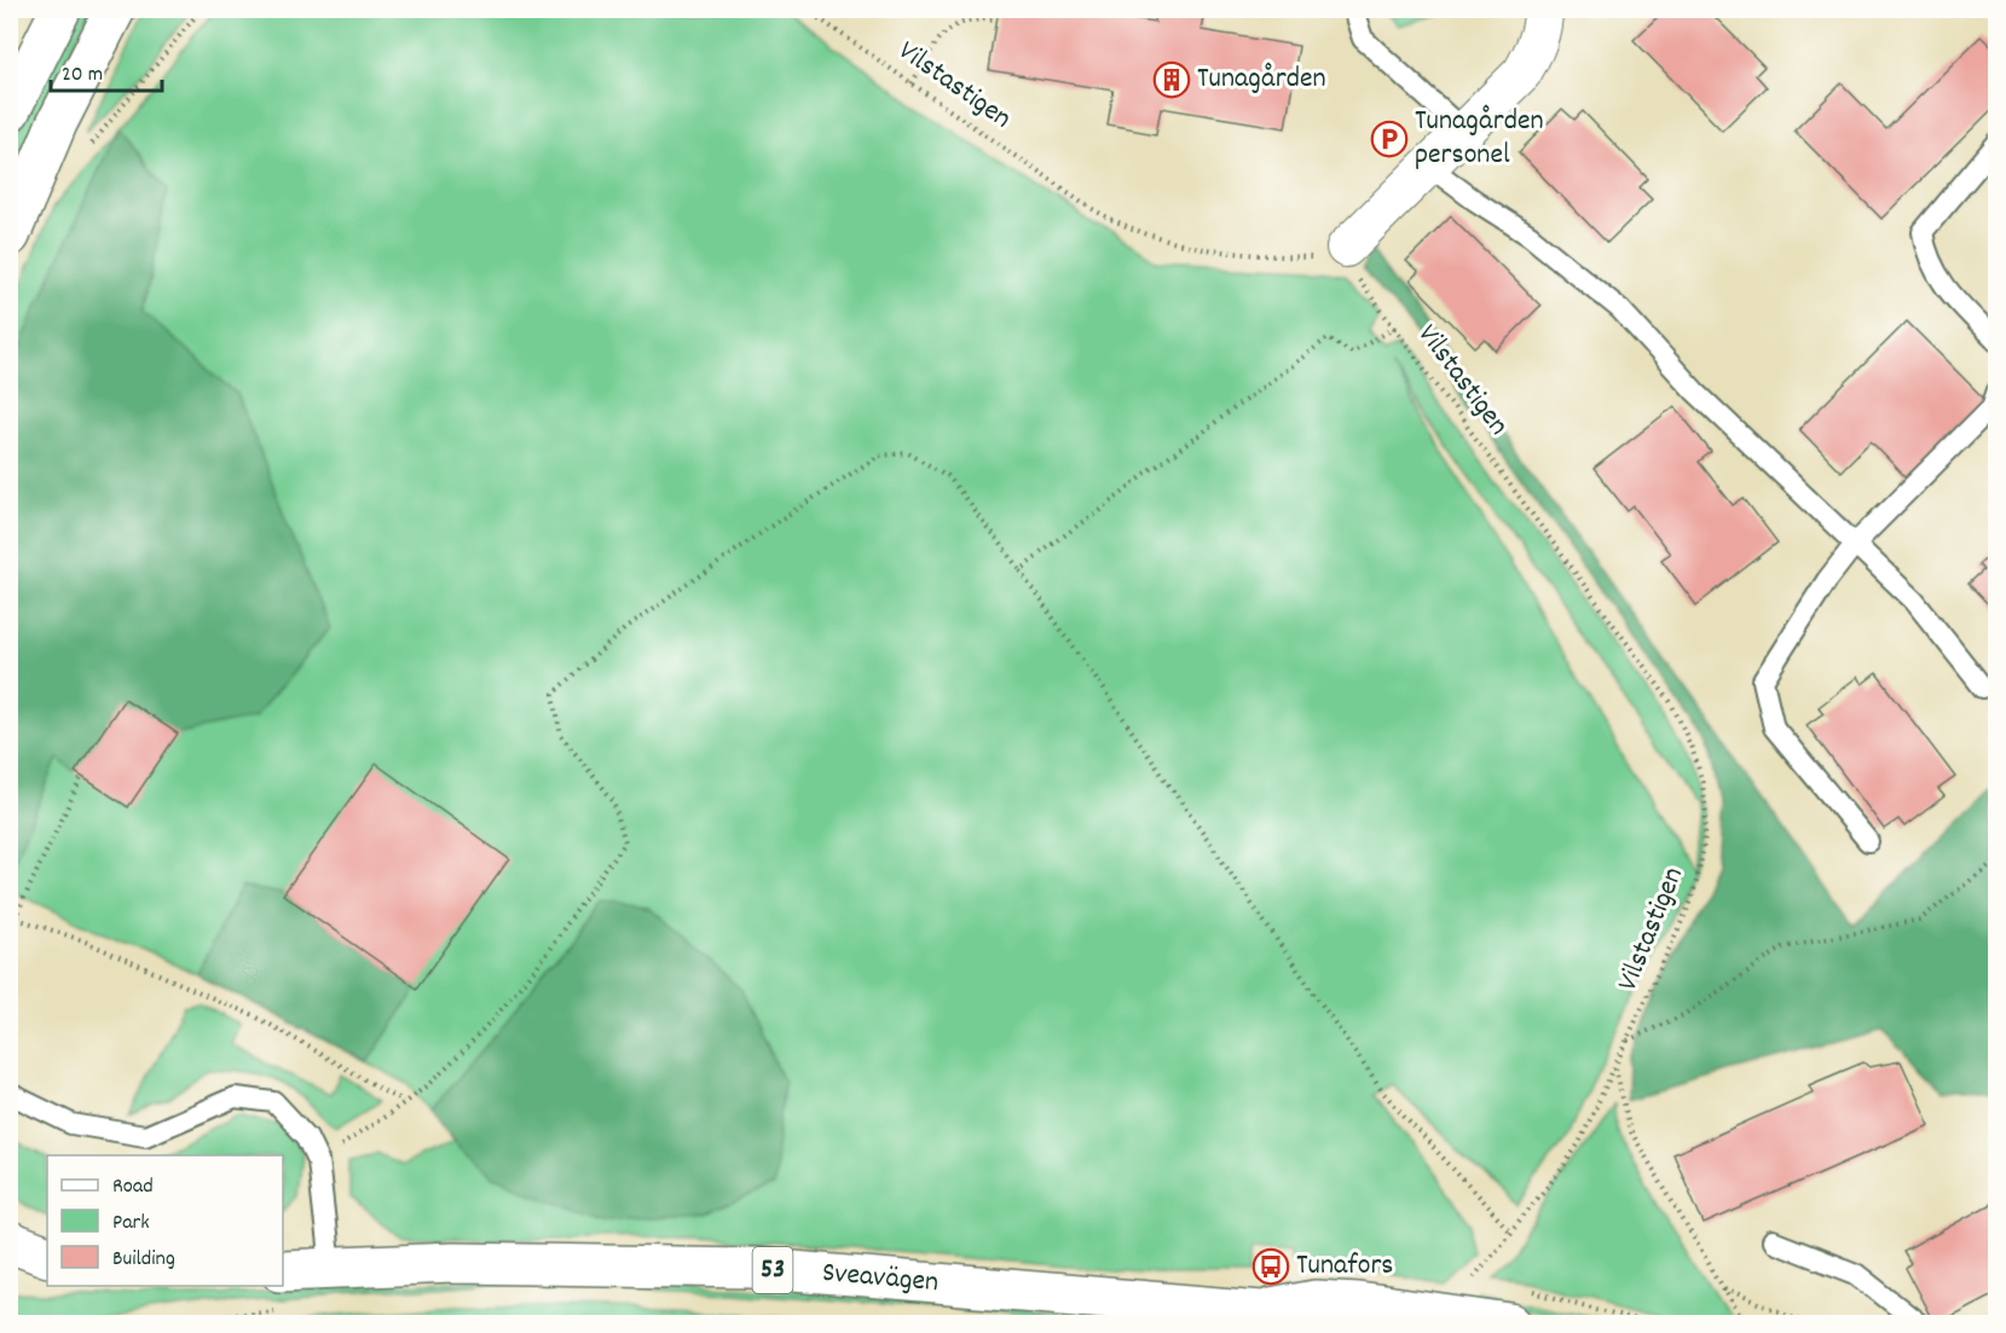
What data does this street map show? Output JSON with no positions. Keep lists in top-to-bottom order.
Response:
{
  "streets": {
    "main road": ["53", "Sveavägen"],
    "path": ["Vilstastigen"]
  },
  "places": {
    "building": ["Tunagården"],
    "parking": ["Tunagården personel"],
    "bus stop": ["Tunafors"]
  },
  "legend": ["Road", "Park", "Building"],
  "scale_bar": "20 m"
}
